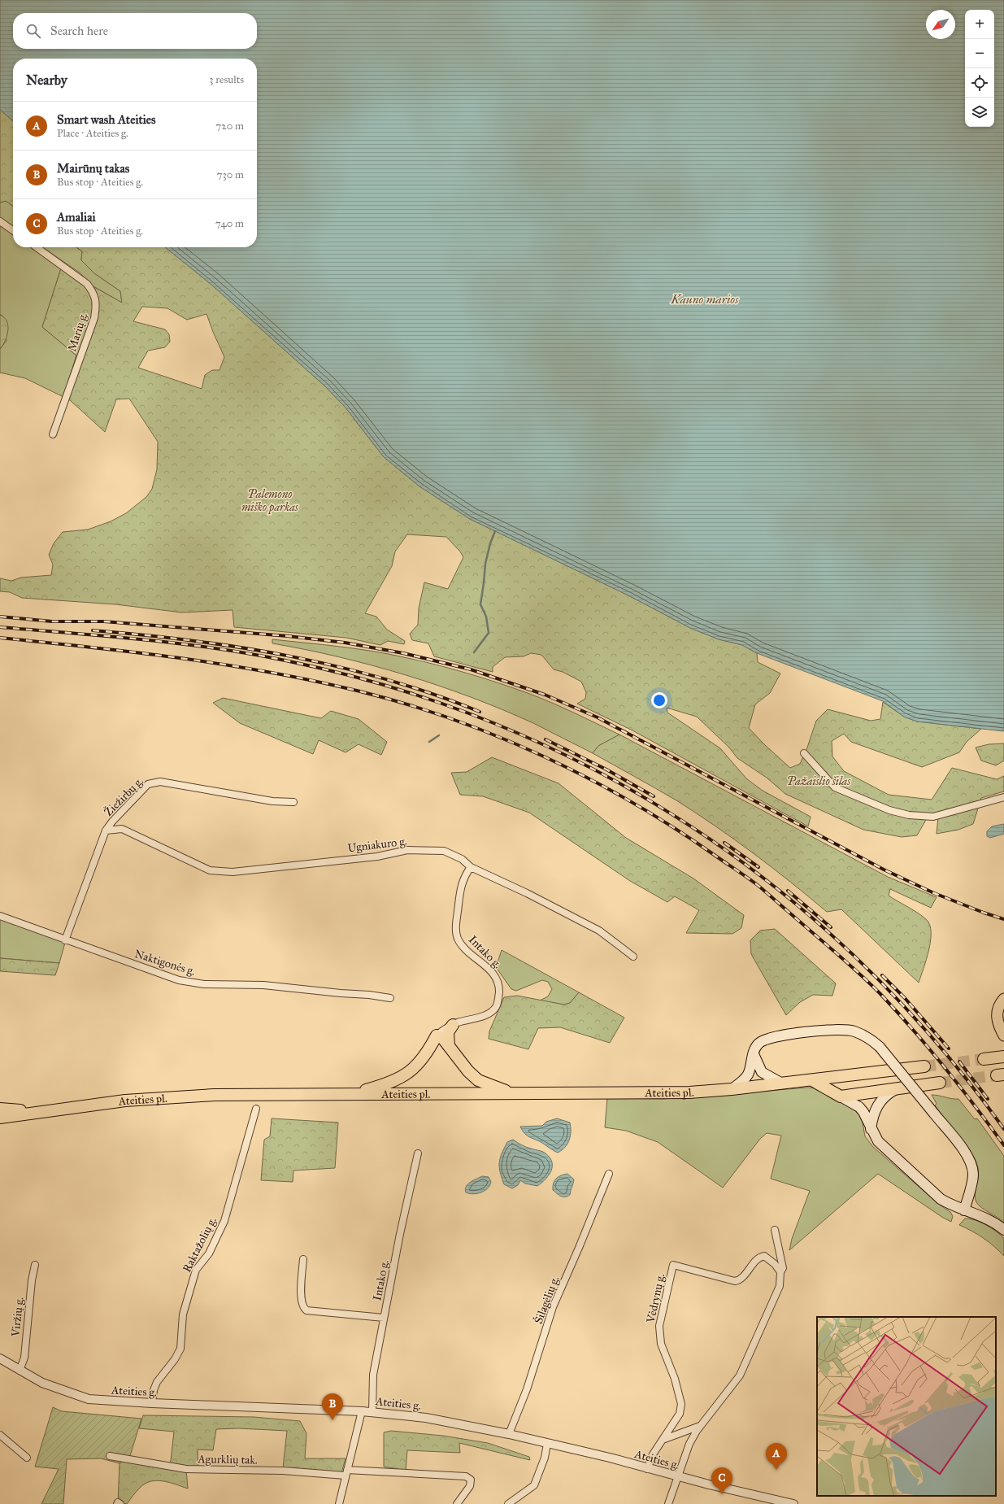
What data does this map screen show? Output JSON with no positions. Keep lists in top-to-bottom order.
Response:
{
  "streets": {
    "highway": ["Ateities pl."],
    "street": [
      "Marių g.",
      "Žiežirbų g.",
      "Ugniakuro g.",
      "Intako g.",
      "Naktigonės g.",
      "Raktažolių g.",
      "Vėdrynų g.",
      "Šilagėlių g.",
      "Viržių g.",
      "Ateities g.",
      "Agurklių tak."
    ]
  },
  "crossings": [
    ["Žiežirbų g.", "Ugniakuro g."],
    ["Žiežirbų g.", "Naktigonės g."],
    ["Ugniakuro g.", "Intako g."],
    ["Intako g.", "Ateities g."],
    ["Raktažolių g.", "Ateities g."],
    ["Vėdrynų g.", "Ateities g."],
    ["Šilagėlių g.", "Ateities g."],
    ["Viržių g.", "Ateities g."]
  ],
  "water": ["Kauno marios"],
  "parks": ["Palemono miško parkas", "Pažaislio šilas"],
  "north": "bottom left",
  "page": {
    "map_buttons": ["+", "−"],
    "search": "Search here",
    "heading": ["Nearby", "3 results"],
    "list": [
      {
        "mark": "A",
        "name": "Smart wash Ateities",
        "note": "Place · Ateities g.",
        "value": "720 m"
      },
      {
        "mark": "B",
        "name": "Mairūnų takas",
        "note": "Bus stop · Ateities g.",
        "value": "730 m"
      },
      {
        "mark": "C",
        "name": "Amaliai",
        "note": "Bus stop · Ateities g.",
        "value": "740 m"
      }
    ],
    "pins": ["B", "A", "C"]
  }
}
